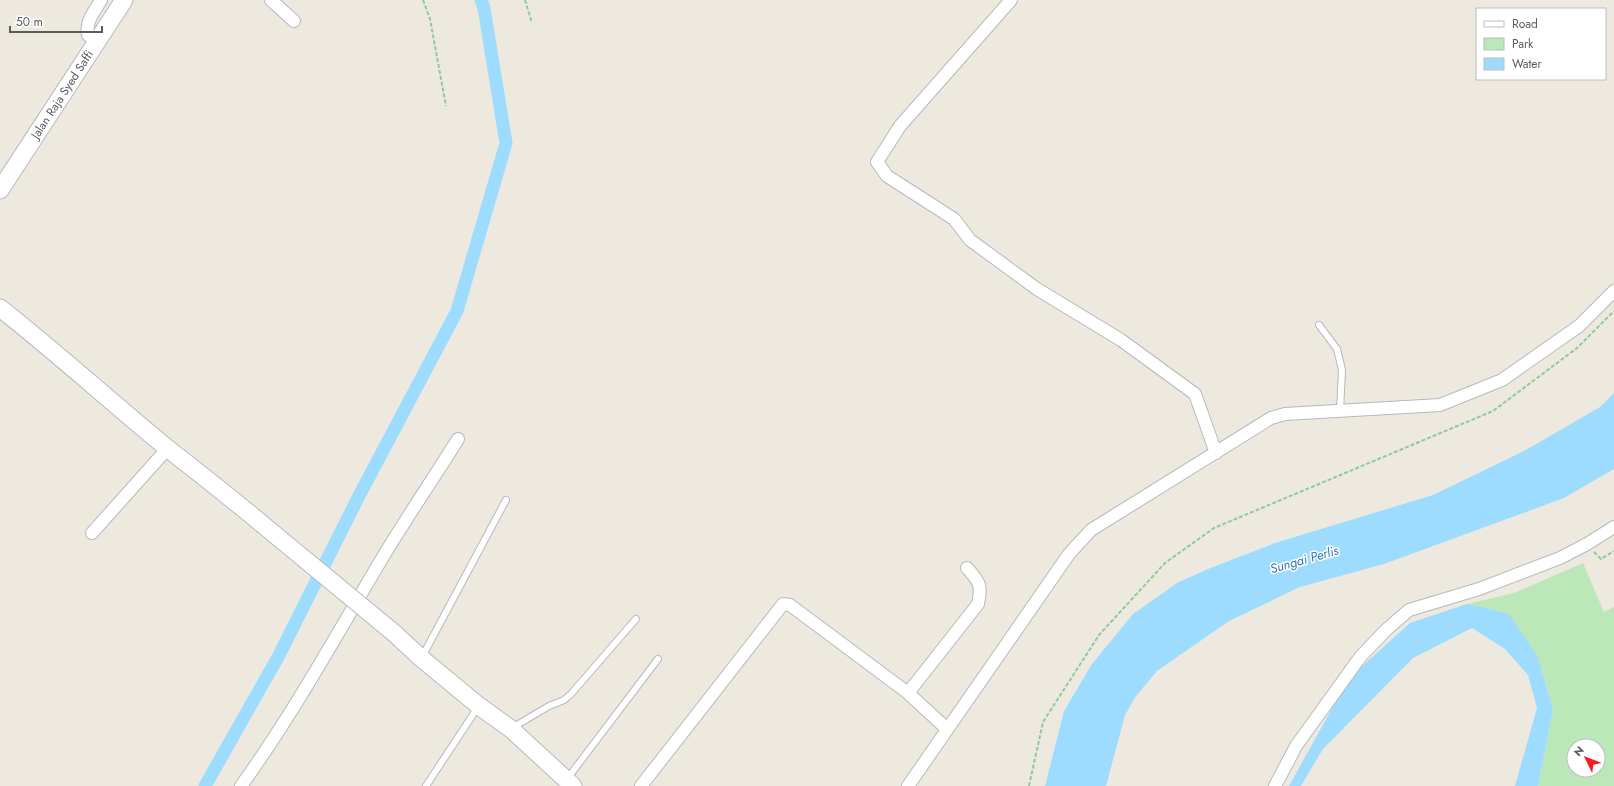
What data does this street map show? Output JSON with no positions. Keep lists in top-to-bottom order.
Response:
{
  "streets": {
    "main road": ["Jalan Raja Syed Saffi"]
  },
  "water": ["Sungai Perlis"],
  "legend": ["Road", "Park", "Water"],
  "scale_bar": "50 m",
  "north": "top left"
}
